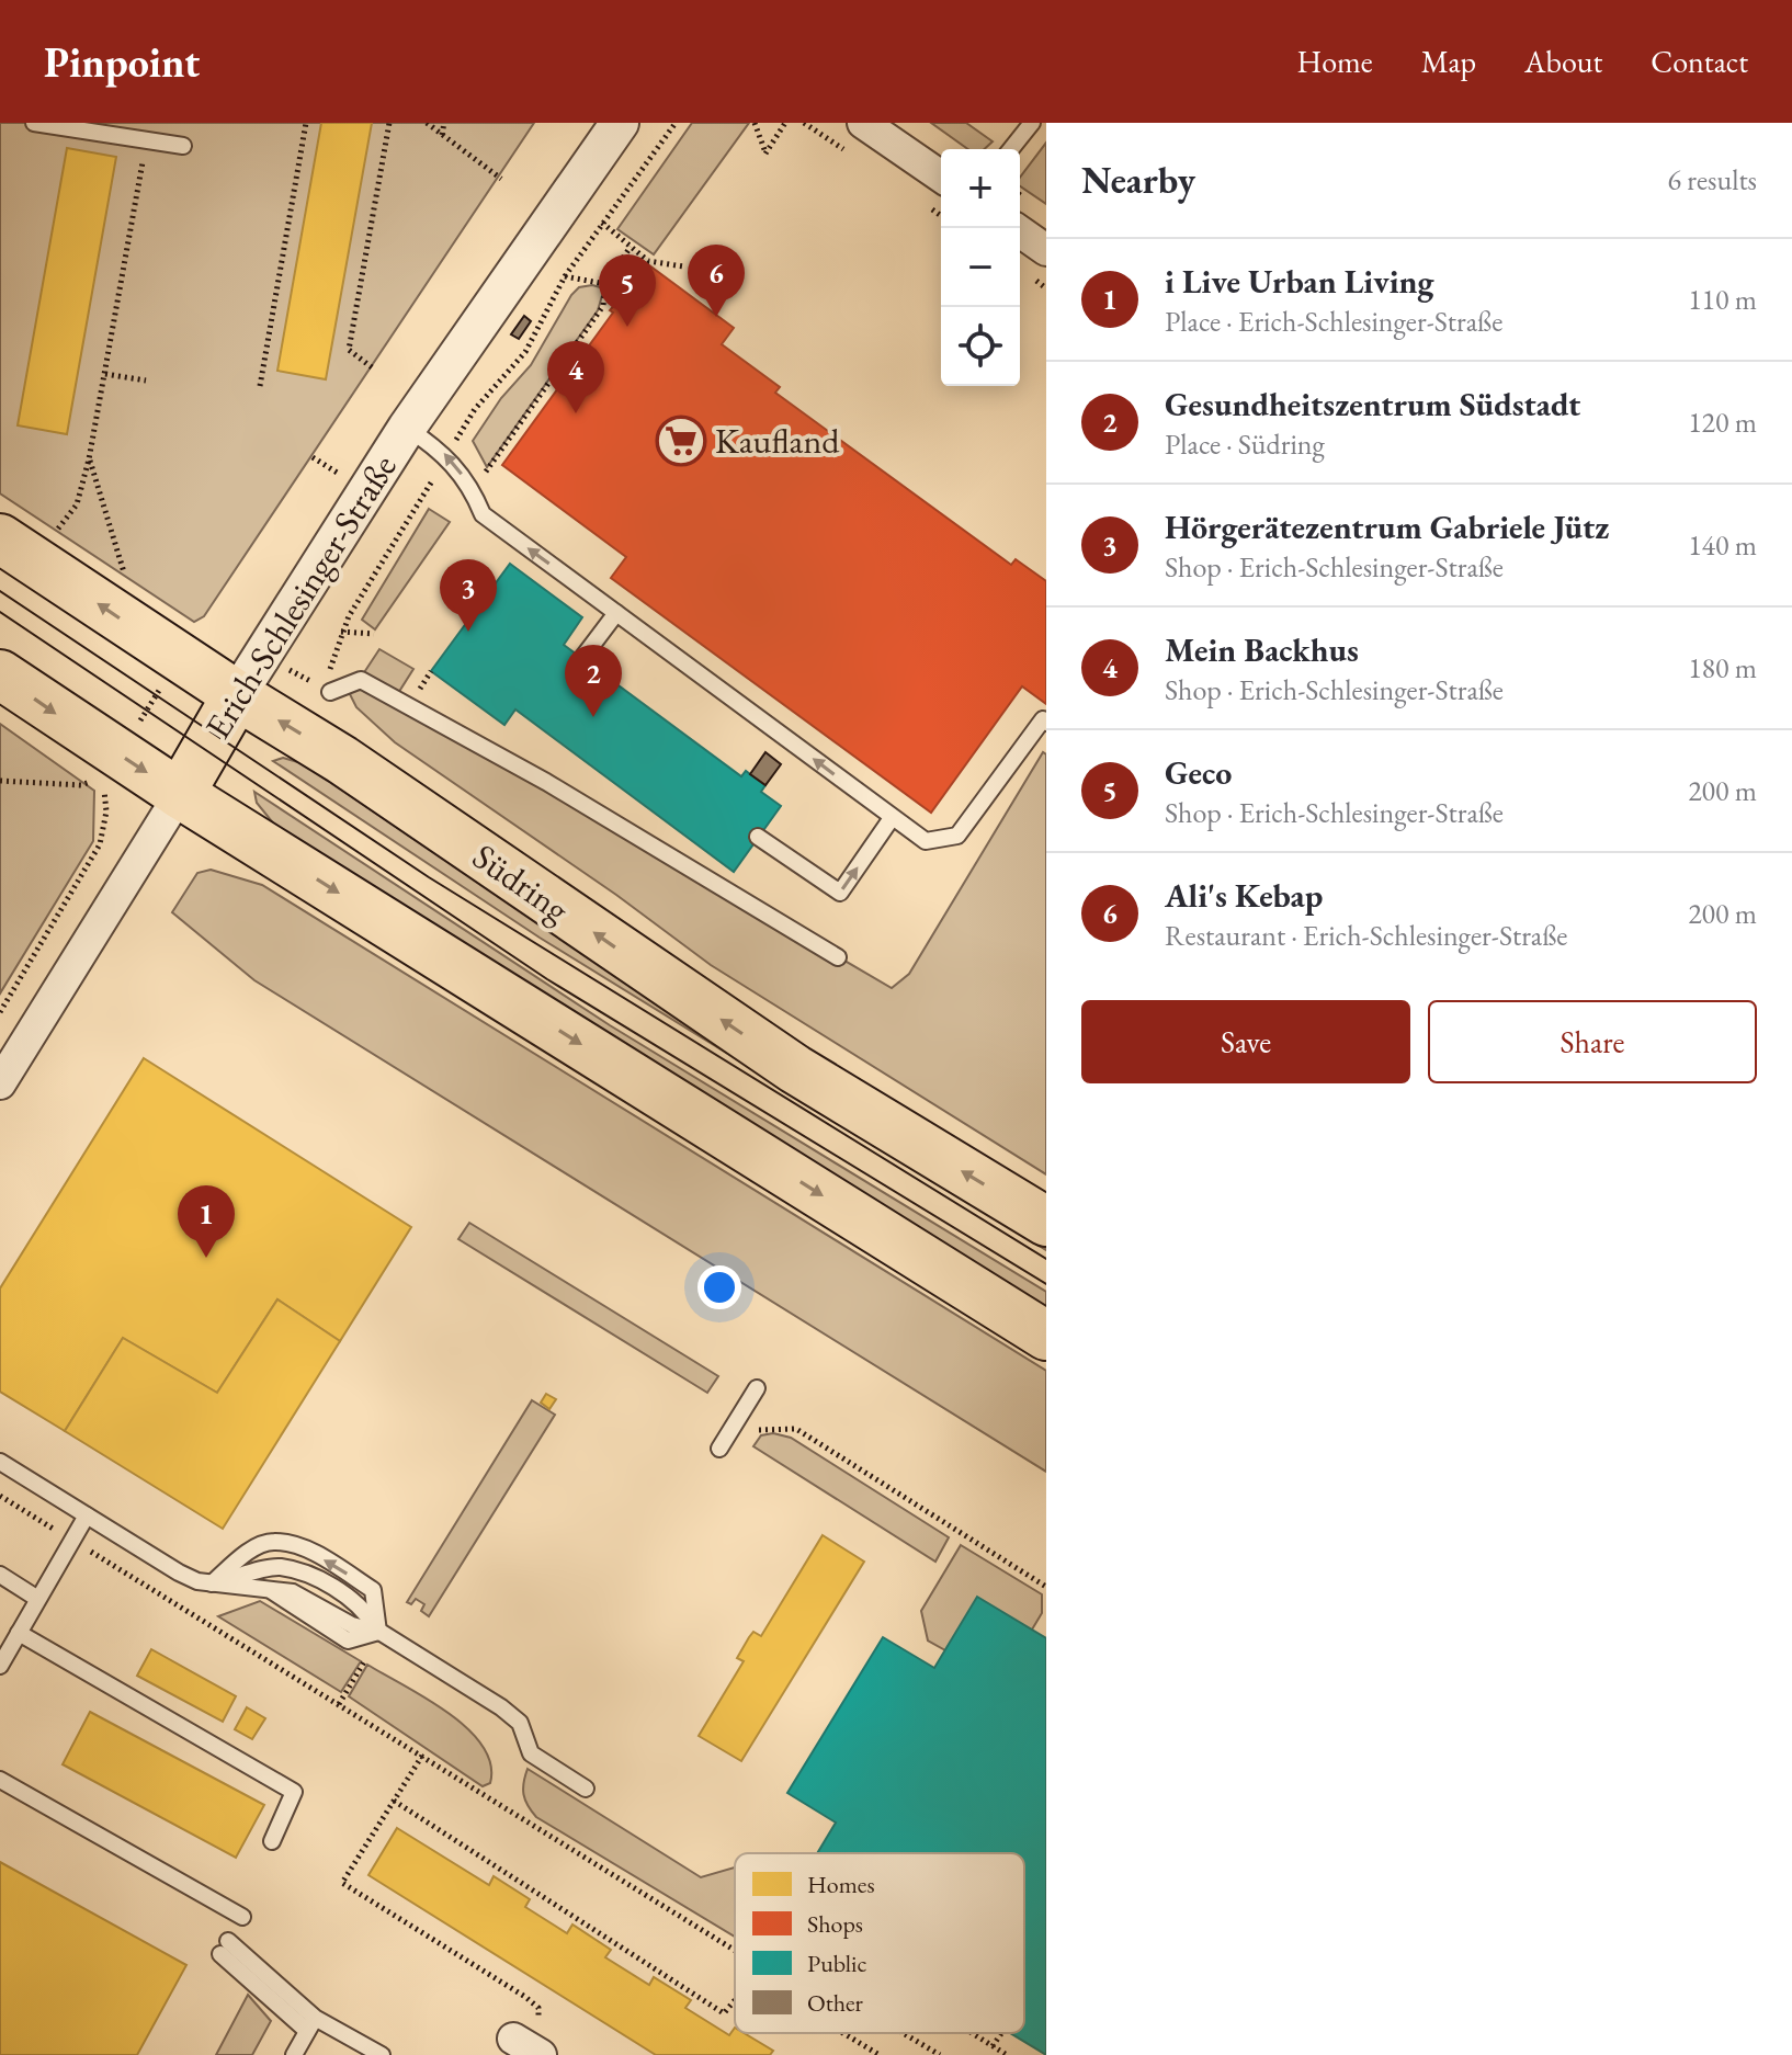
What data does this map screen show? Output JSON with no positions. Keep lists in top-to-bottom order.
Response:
{
  "streets": {
    "main road": ["Erich-Schlesinger-Straße", "Südring"]
  },
  "crossings": [
    ["Erich-Schlesinger-Straße", "Südring"]
  ],
  "places": {
    "supermarket": ["Kaufland"]
  },
  "legend": [
    "Homes",
    "Shops",
    "Public",
    "Other"
  ],
  "page": {
    "header": "Pinpoint",
    "nav": [
      "Home",
      "Map",
      "About",
      "Contact"
    ],
    "heading": ["Nearby", "6 results"],
    "map_buttons": ["+", "−"],
    "list": [
      {
        "mark": "1",
        "name": "i Live Urban Living",
        "note": "Place · Erich-Schlesinger-Straße",
        "value": "110 m"
      },
      {
        "mark": "2",
        "name": "Gesundheitszentrum Südstadt",
        "note": "Place · Südring",
        "value": "120 m"
      },
      {
        "mark": "3",
        "name": "Hörgerätezentrum Gabriele Jütz",
        "note": "Shop · Erich-Schlesinger-Straße",
        "value": "140 m"
      },
      {
        "mark": "4",
        "name": "Mein Backhus",
        "note": "Shop · Erich-Schlesinger-Straße",
        "value": "180 m"
      },
      {
        "mark": "5",
        "name": "Geco",
        "note": "Shop · Erich-Schlesinger-Straße",
        "value": "200 m"
      },
      {
        "mark": "6",
        "name": "Ali's Kebap",
        "note": "Restaurant · Erich-Schlesinger-Straße",
        "value": "200 m"
      }
    ],
    "pins": [
      "6",
      "5",
      "4",
      "3",
      "2",
      "1"
    ],
    "buttons": ["Save", "Share"]
  }
}
